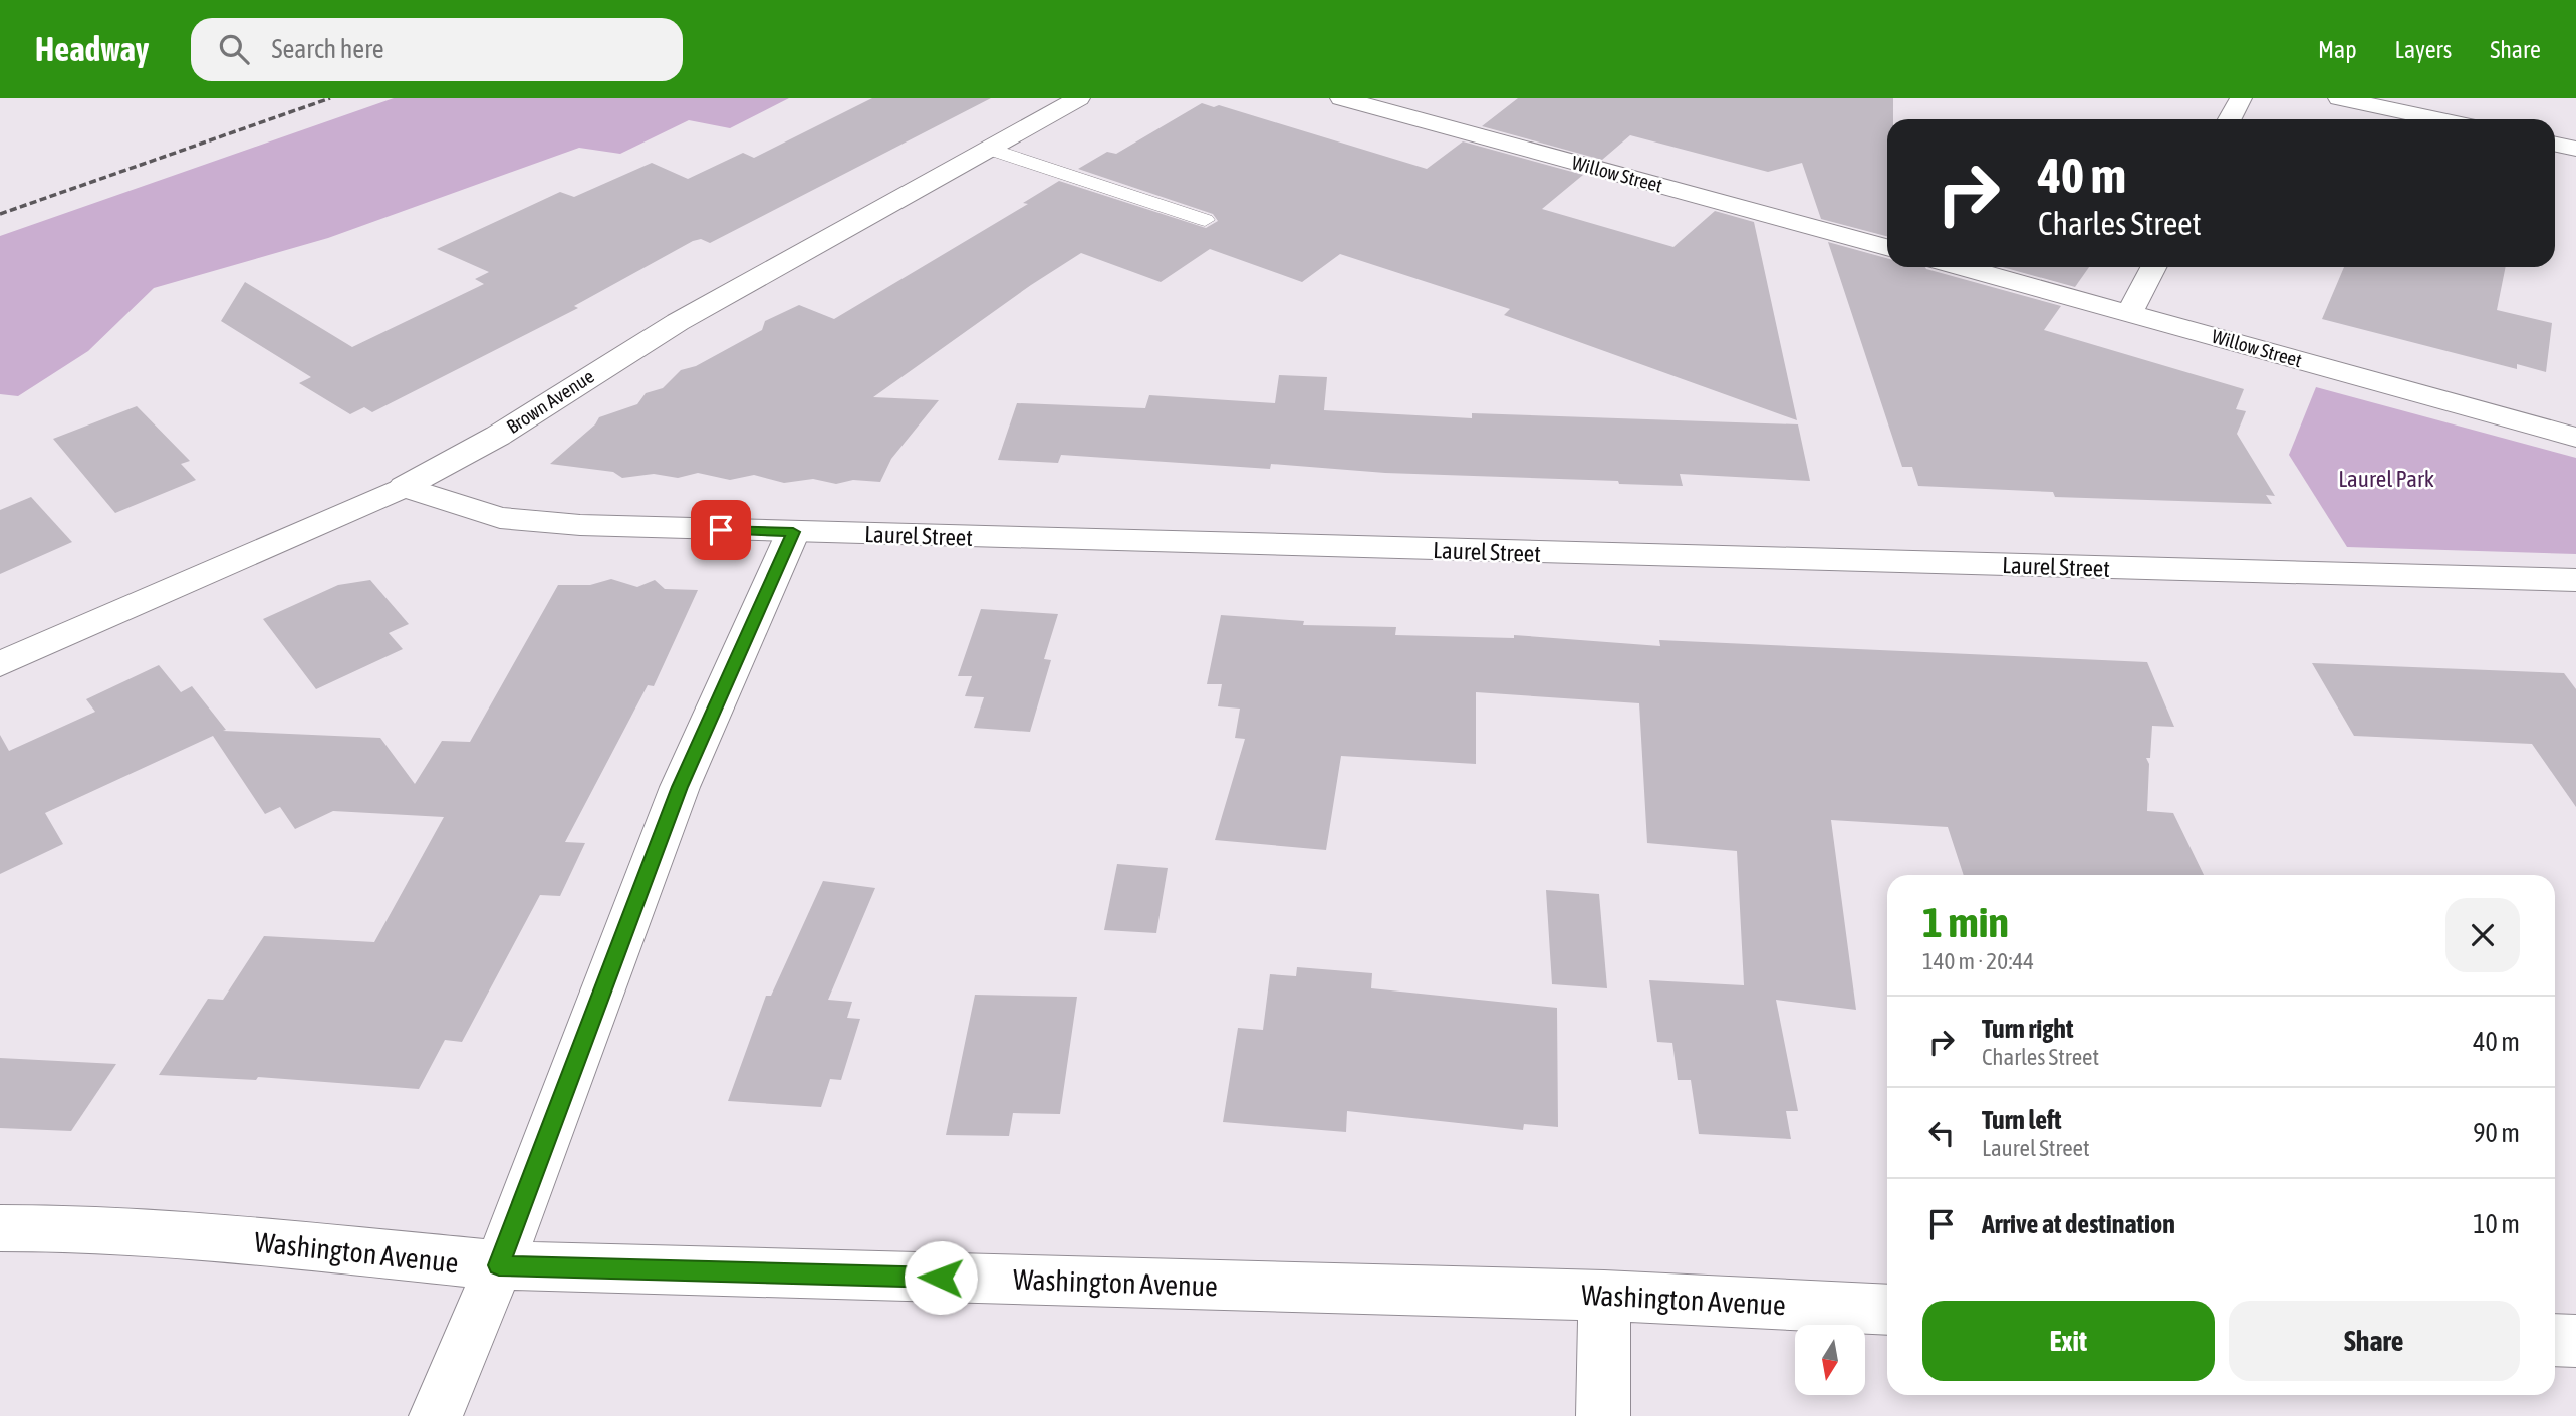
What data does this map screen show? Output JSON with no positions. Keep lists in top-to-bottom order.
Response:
{
  "streets": {
    "street": [
      "Willow Street",
      "Brown Avenue",
      "Laurel Street",
      "Washington Avenue"
    ]
  },
  "crossings": [
    ["Brown Avenue", "Laurel Street"]
  ],
  "parks": ["Laurel Park"],
  "north": "bottom",
  "page": {
    "header": "Headway",
    "search": "Search here",
    "nav": ["Map", "Layers", "Share"],
    "turn": ["40 m", "Charles Street"],
    "heading": ["1 min", "140 m · 20:44"],
    "list": [
      {
        "name": "Turn right",
        "note": "Charles Street",
        "value": "40 m"
      },
      {
        "name": "Turn left",
        "note": "Laurel Street",
        "value": "90 m"
      },
      {
        "name": "Arrive at destination",
        "value": "10 m"
      }
    ],
    "buttons": ["Exit", "Share"]
  }
}
